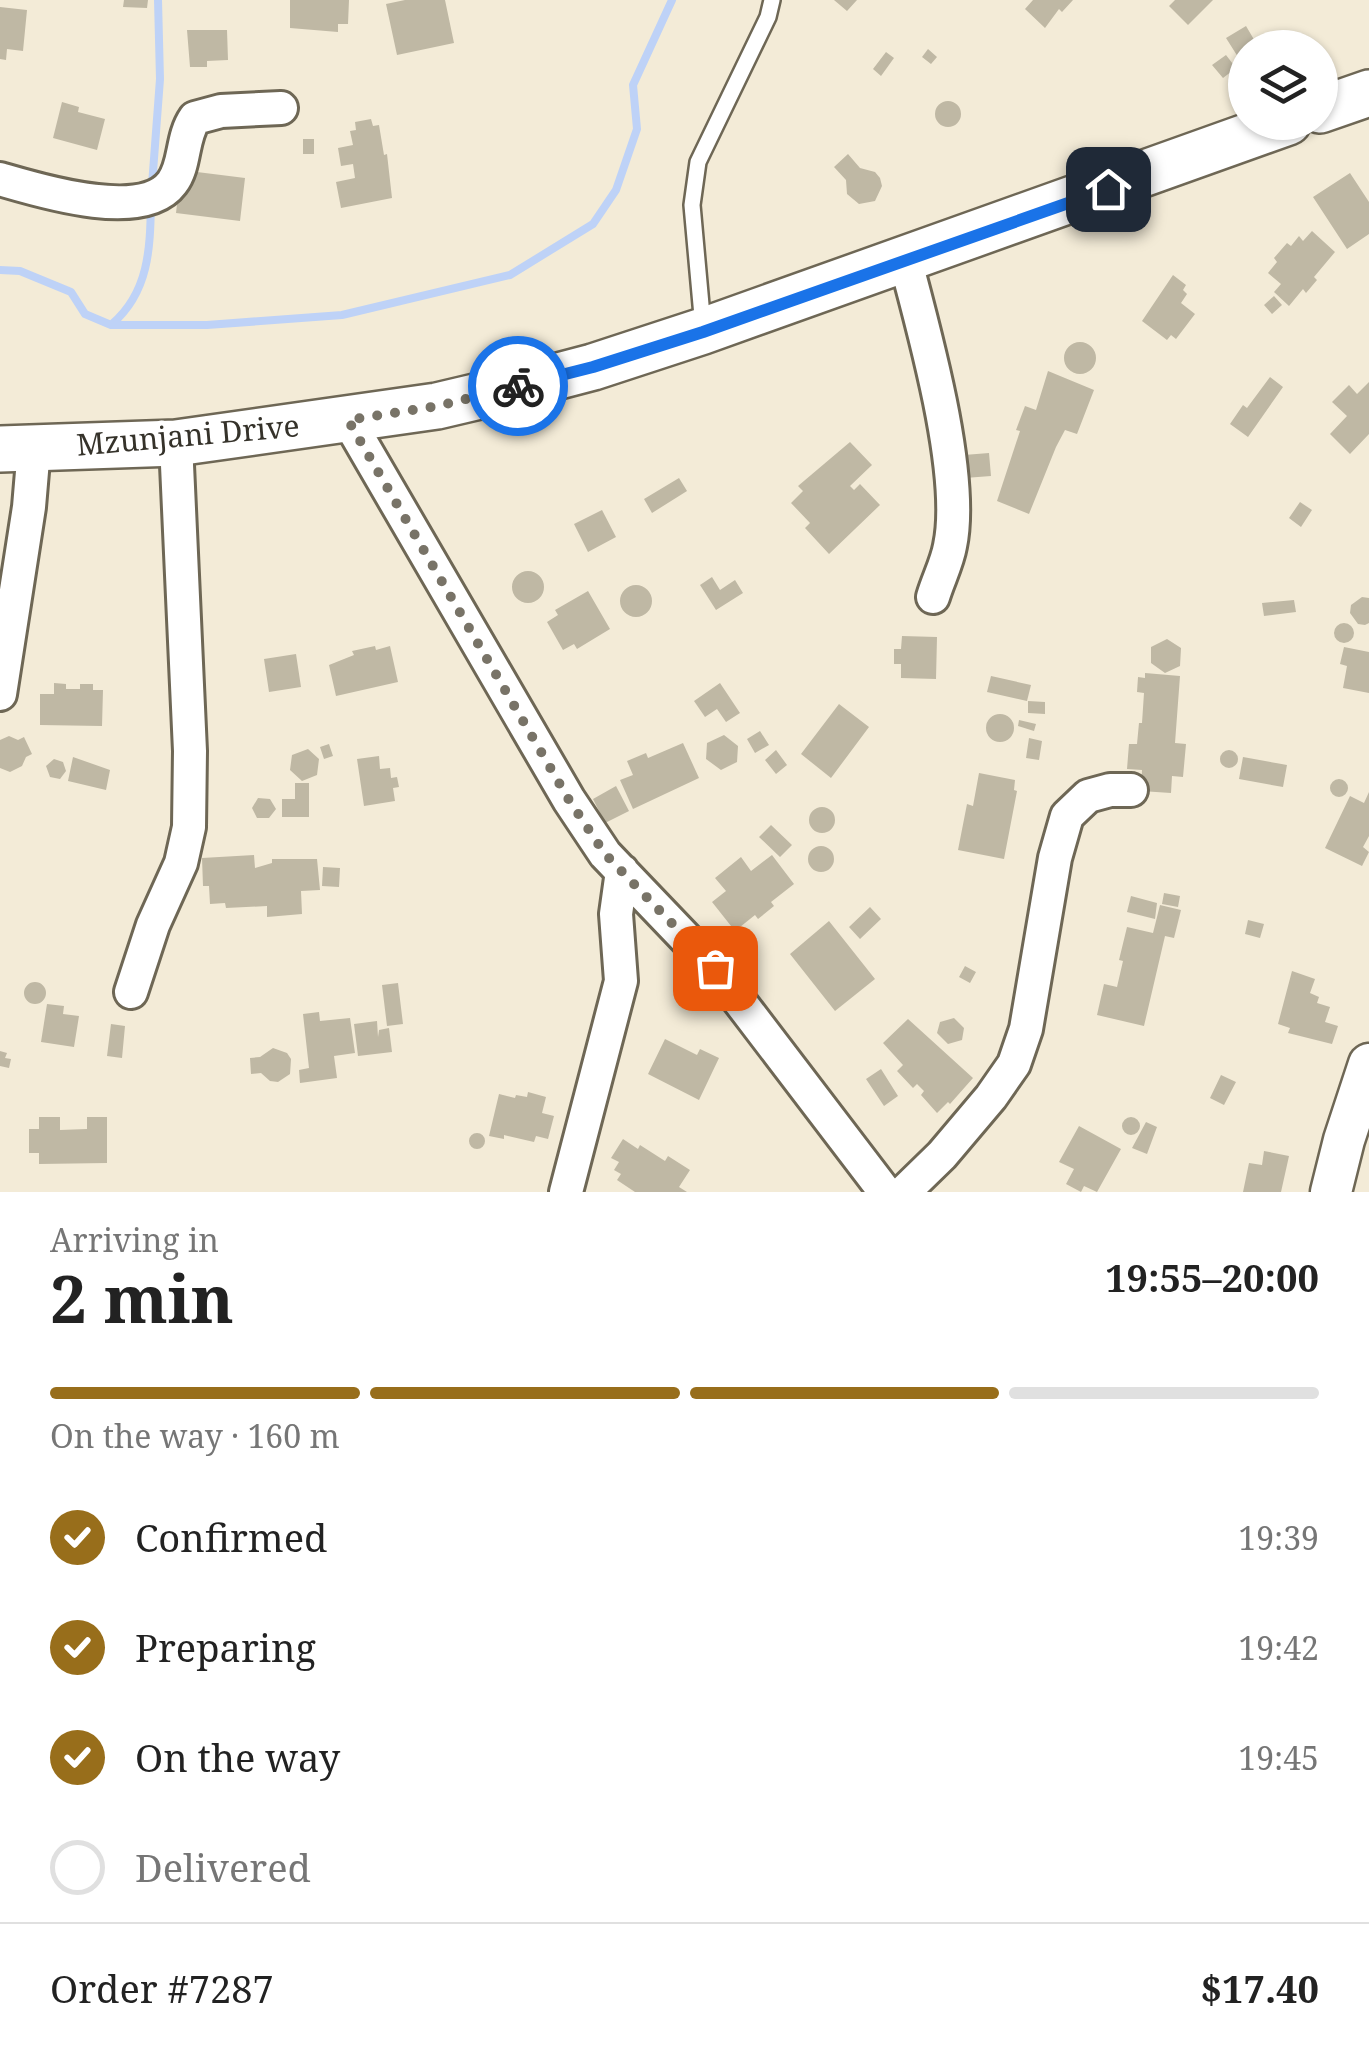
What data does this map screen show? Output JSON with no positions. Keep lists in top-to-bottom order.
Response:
{
  "streets": {
    "main road": ["Mzunjani Drive"]
  },
  "page": {
    "heading": ["2 min", "Arriving in", "19:55–20:00"],
    "panel": ["Order #7287", "$17.40"],
    "bar": "On the way · 160 m",
    "list": [
      ["Confirmed", "19:39"],
      ["Preparing", "19:42"],
      ["On the way", "19:45"],
      "Delivered"
    ]
  }
}
